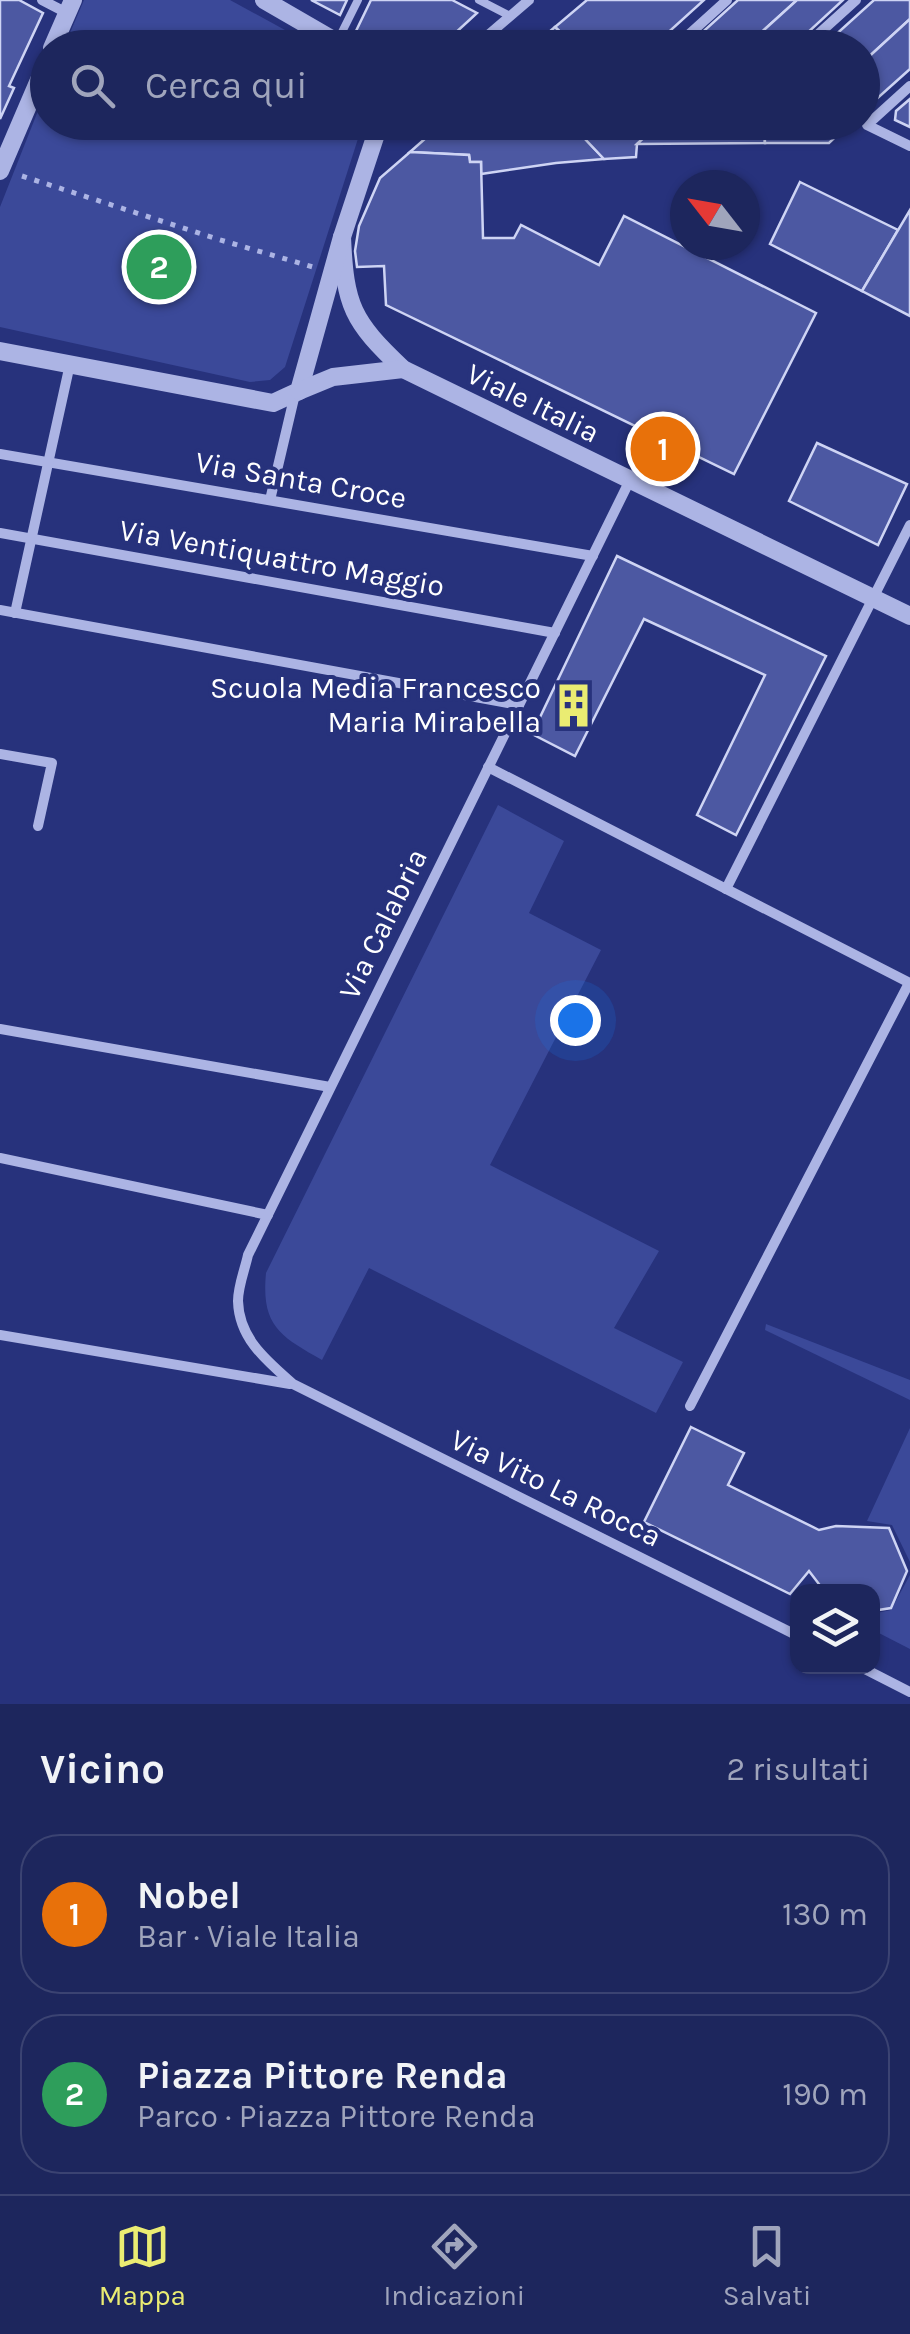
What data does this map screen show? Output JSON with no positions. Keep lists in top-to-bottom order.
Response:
{
  "streets": {
    "street": [
      "Viale Italia",
      "Via Santa Croce",
      "Via Ventiquattro Maggio",
      "Via Calabria",
      "Via Vito La Rocca"
    ]
  },
  "crossings": [
    ["Viale Italia", "Via Calabria"],
    ["Via Santa Croce", "Via Calabria"],
    ["Via Ventiquattro Maggio", "Via Calabria"],
    ["Via Calabria", "Via Vito La Rocca"]
  ],
  "places": {
    "building": ["Scuola Media Francesco Maria Mirabella"]
  },
  "north": "top left",
  "page": {
    "search": "Cerca qui",
    "pins": ["2", "1"],
    "heading": ["Vicino", "2 risultati"],
    "list": [
      {
        "mark": "1",
        "name": "Nobel",
        "note": "Bar · Viale Italia",
        "value": "130 m"
      },
      {
        "mark": "2",
        "name": "Piazza Pittore Renda",
        "note": "Parco · Piazza Pittore Renda",
        "value": "190 m"
      }
    ],
    "nav": ["Mappa", "Indicazioni", "Salvati"]
  }
}
